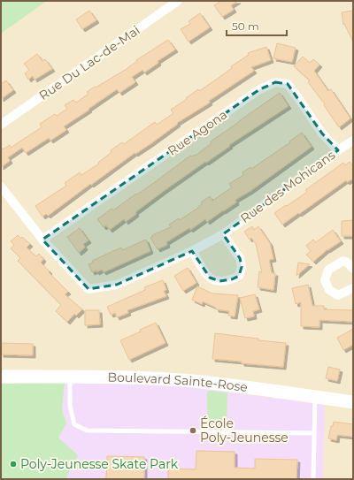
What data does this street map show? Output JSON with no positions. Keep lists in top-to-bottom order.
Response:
{
  "streets": {
    "street": [
      "Rue Du Lac-de-Mai",
      "Rue Agona",
      "Rue des Mohicans",
      "Boulevard Sainte-Rose"
    ]
  },
  "crossings": [
    ["Rue Agona", "Rue des Mohicans"]
  ],
  "places": ["École Poly-Jeunesse", "Poly-Jeunesse Skate Park"],
  "scale_bar": "50 m"
}
